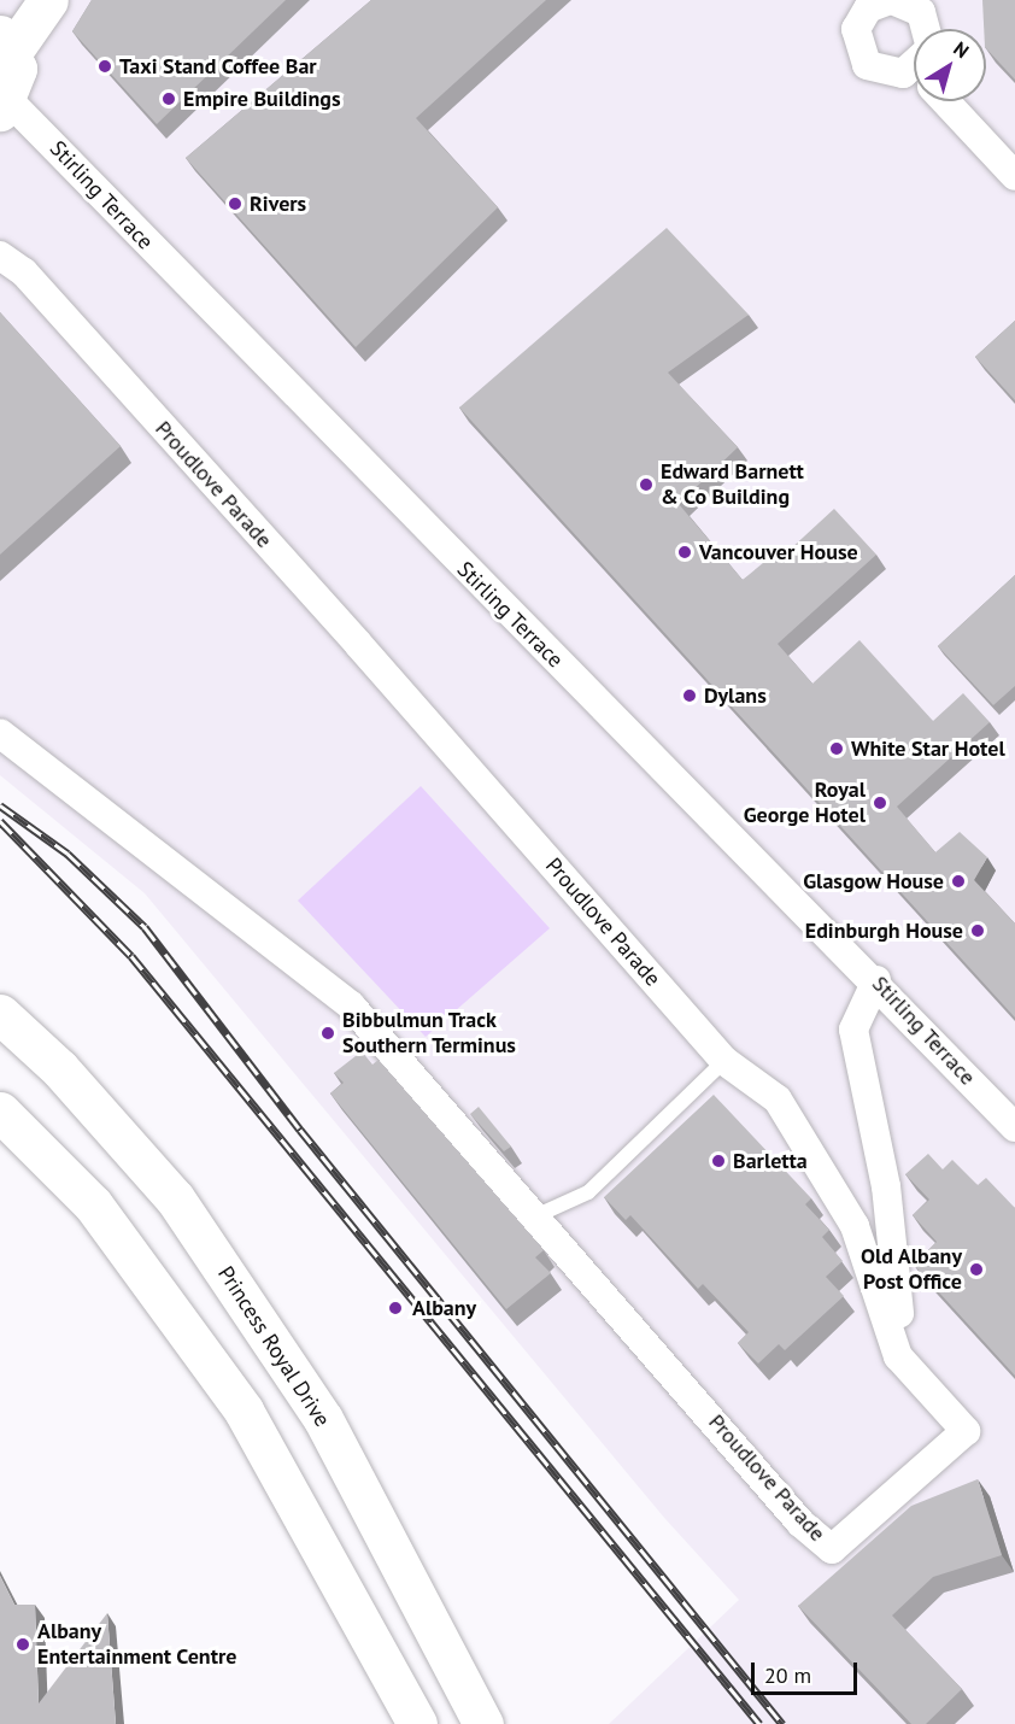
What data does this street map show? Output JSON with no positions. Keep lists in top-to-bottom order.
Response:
{
  "streets": {
    "main road": ["Princess Royal Drive"],
    "street": ["Stirling Terrace", "Proudlove Parade"]
  },
  "places": [
    "Taxi Stand Coffee Bar",
    "Empire Buildings",
    "Rivers",
    "Edward Barnett & Co Building",
    "Vancouver House",
    "Dylans",
    "White Star Hotel",
    "Royal George Hotel",
    "Glasgow House",
    "Edinburgh House",
    "Bibbulmun Track Southern Terminus",
    "Barletta",
    "Old Albany Post Office",
    "Albany",
    "Albany Entertainment Centre"
  ],
  "scale_bar": "20 m",
  "north": "top right"
}
